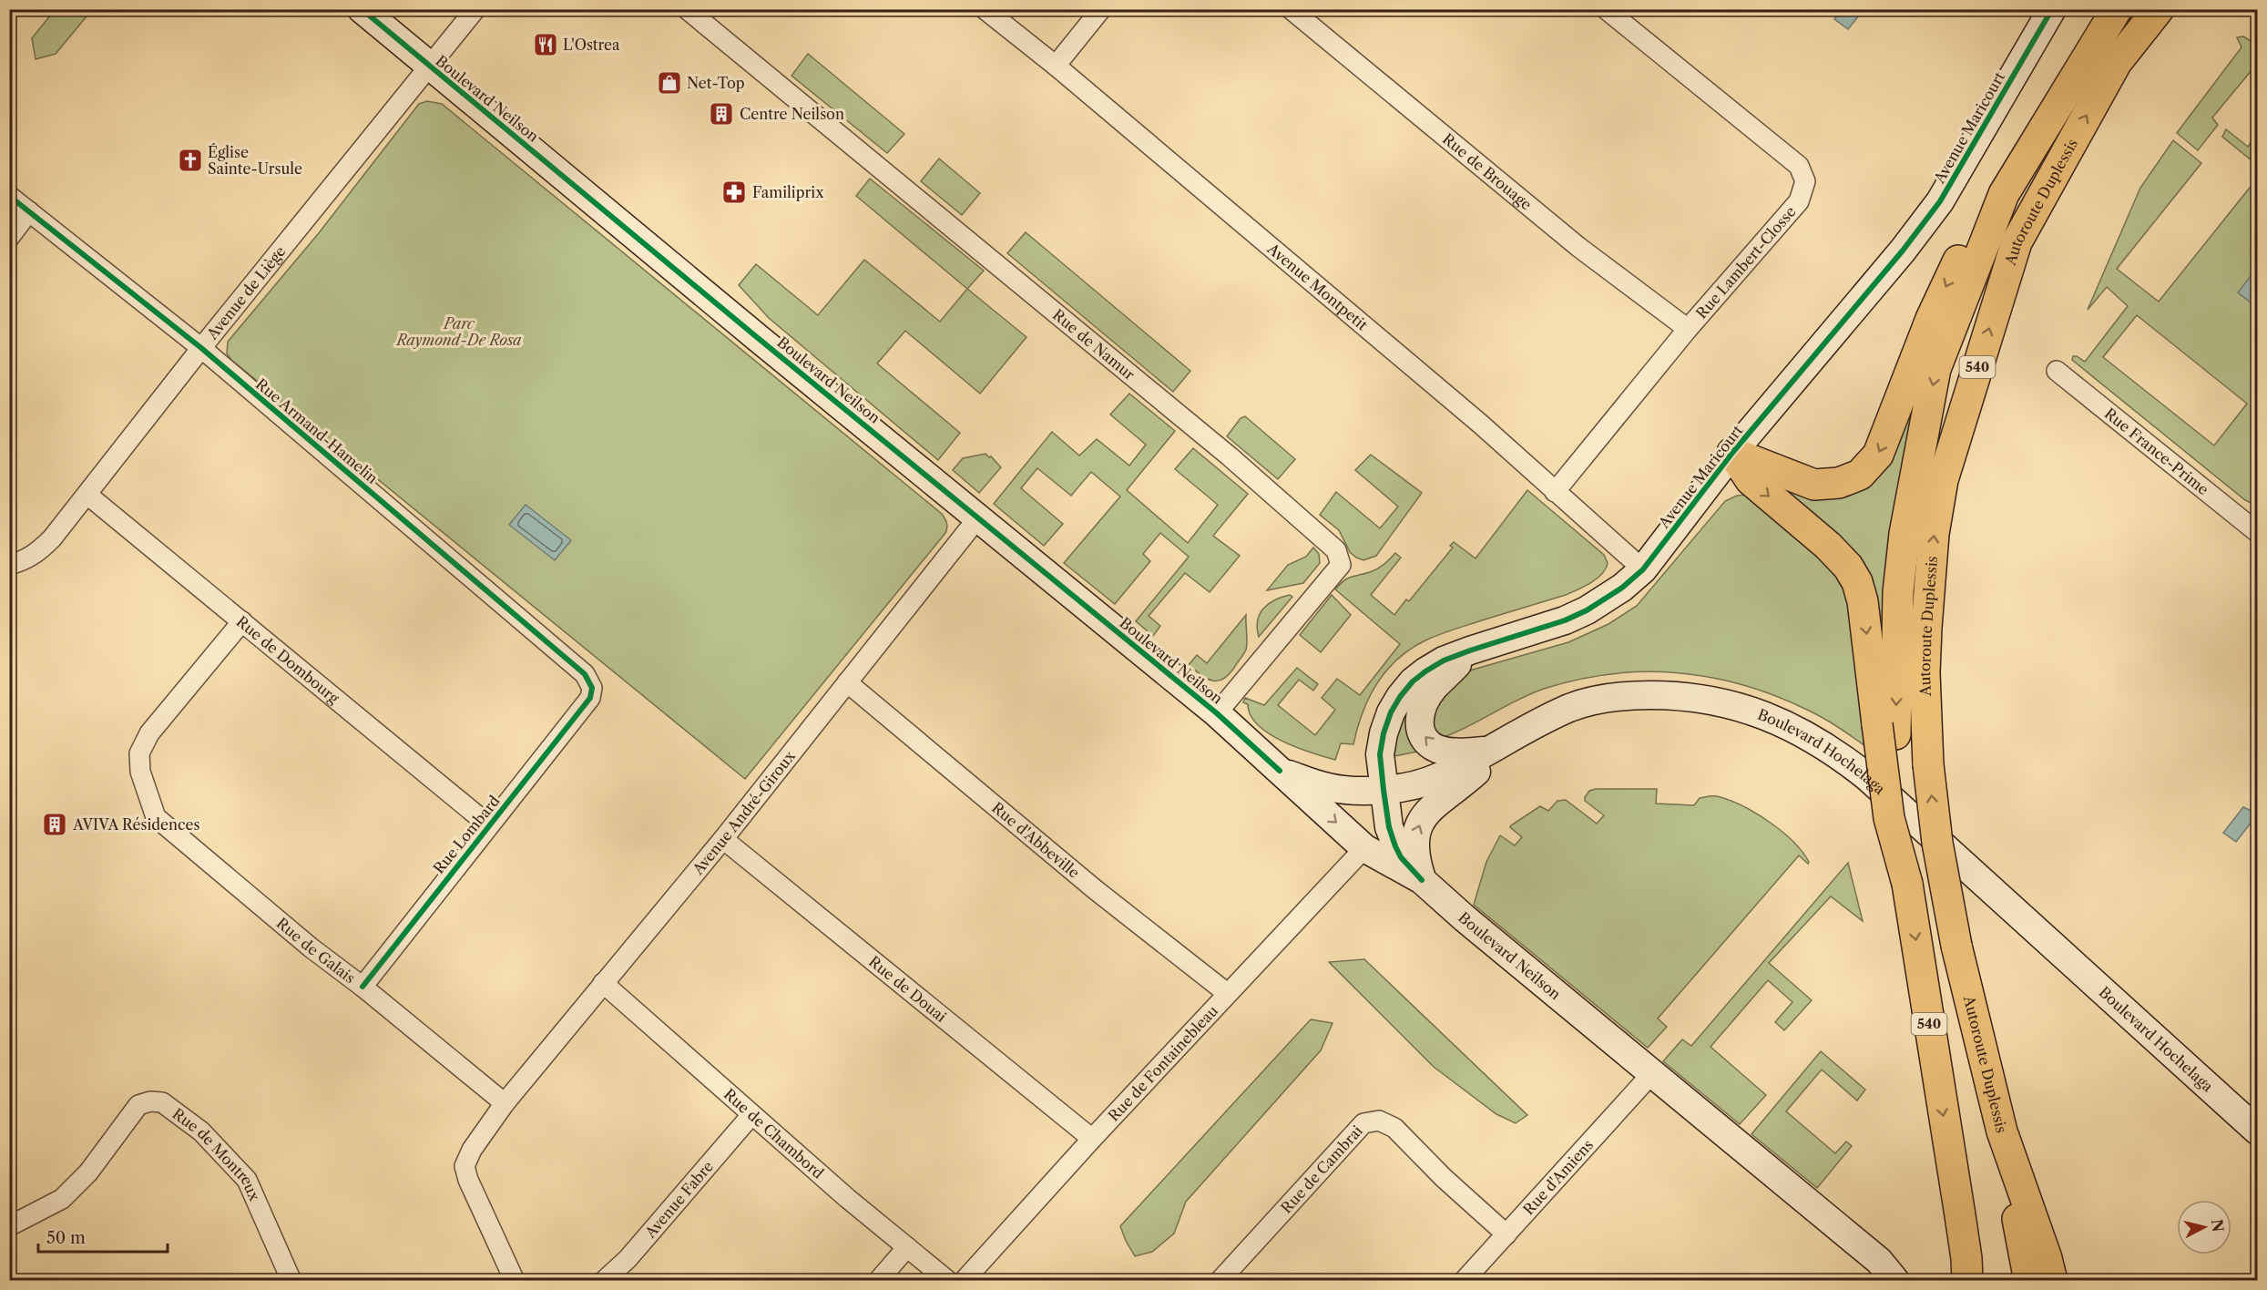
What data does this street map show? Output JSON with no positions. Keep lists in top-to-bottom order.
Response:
{
  "streets": {
    "highway": ["Autoroute Duplessis", "540"],
    "main road": ["Boulevard Neilson", "Avenue Maricourt", "Boulevard Hochelaga"],
    "street": [
      "Rue de Brouage",
      "Rue Lambert-Closse",
      "Avenue Montpetit",
      "Avenue de Liège",
      "Rue de Namur",
      "Rue Armand-Hamelin",
      "Rue France-Prime",
      "Rue de Dombourg",
      "Avenue André-Giroux",
      "Rue Lombard",
      "Rue d'Abbeville",
      "Rue de Galais",
      "Rue de Douai",
      "Rue de Fontainebleau",
      "Rue de Chambord",
      "Rue de Montreux",
      "Rue de Cambrai",
      "Rue d'Amiens",
      "Avenue Fabre"
    ]
  },
  "crossings": [
    ["Boulevard Neilson", "Avenue Maricourt"],
    ["Boulevard Neilson", "Avenue de Liège"],
    ["Boulevard Neilson", "Rue de Namur"],
    ["Boulevard Neilson", "Boulevard Hochelaga"],
    ["Boulevard Neilson", "Avenue André-Giroux"],
    ["Boulevard Neilson", "Rue de Fontainebleau"],
    ["Boulevard Neilson", "Rue d'Amiens"],
    ["Avenue Maricourt", "Avenue Montpetit"],
    ["Avenue Maricourt", "Boulevard Hochelaga"],
    ["Rue de Brouage", "Rue Lambert-Closse"],
    ["Rue Lambert-Closse", "Avenue Montpetit"],
    ["Avenue de Liège", "Rue Armand-Hamelin"],
    ["Avenue de Liège", "Rue de Dombourg"],
    ["Rue Armand-Hamelin", "Rue Lombard"],
    ["Rue de Dombourg", "Rue Lombard"],
    ["Rue de Dombourg", "Rue de Galais"],
    ["Avenue André-Giroux", "Rue d'Abbeville"],
    ["Avenue André-Giroux", "Rue de Galais"],
    ["Avenue André-Giroux", "Rue de Douai"],
    ["Avenue André-Giroux", "Rue de Chambord"],
    ["Rue Lombard", "Rue de Galais"],
    ["Rue d'Abbeville", "Rue de Fontainebleau"],
    ["Rue de Douai", "Rue de Fontainebleau"],
    ["Rue de Chambord", "Avenue Fabre"],
    ["Rue de Cambrai", "Rue d'Amiens"]
  ],
  "parks": ["Parc Raymond-De Rosa"],
  "places": {
    "restaurant": ["L'Ostrea"],
    "shop": ["Net-Top"],
    "building": ["Centre Neilson", "AVIVA Résidences"],
    "church": ["Église Sainte-Ursule"],
    "pharmacy": ["Familiprix"]
  },
  "scale_bar": "50 m",
  "north": "right"
}
